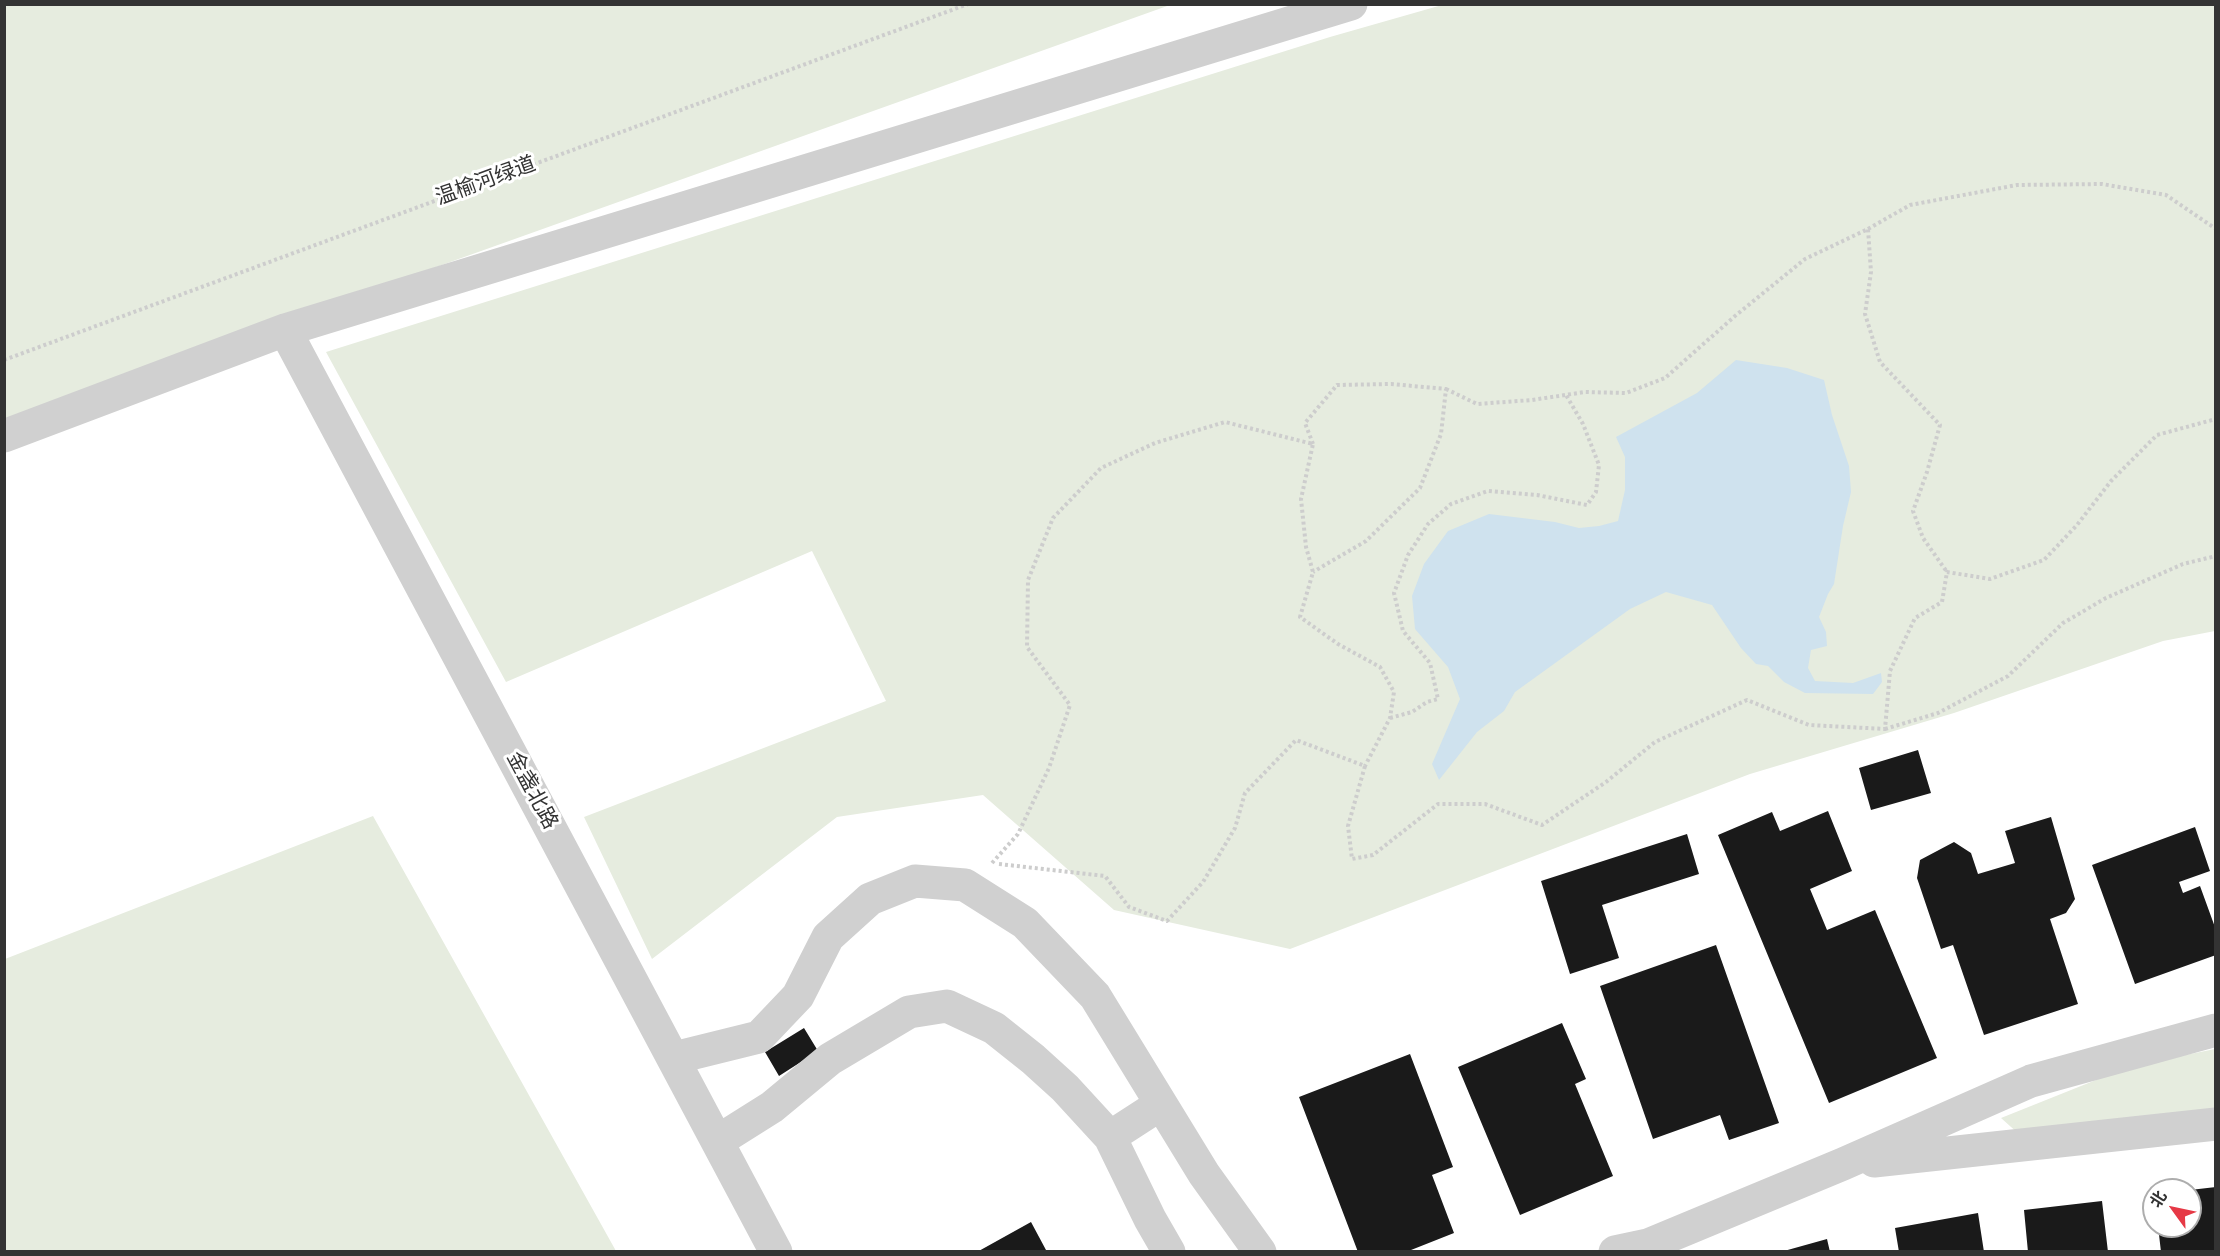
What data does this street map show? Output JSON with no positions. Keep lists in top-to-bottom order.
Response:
{
  "streets": {
    "street": ["金盏北路"],
    "path": ["温榆河绿道"]
  },
  "north": "top left"
}
